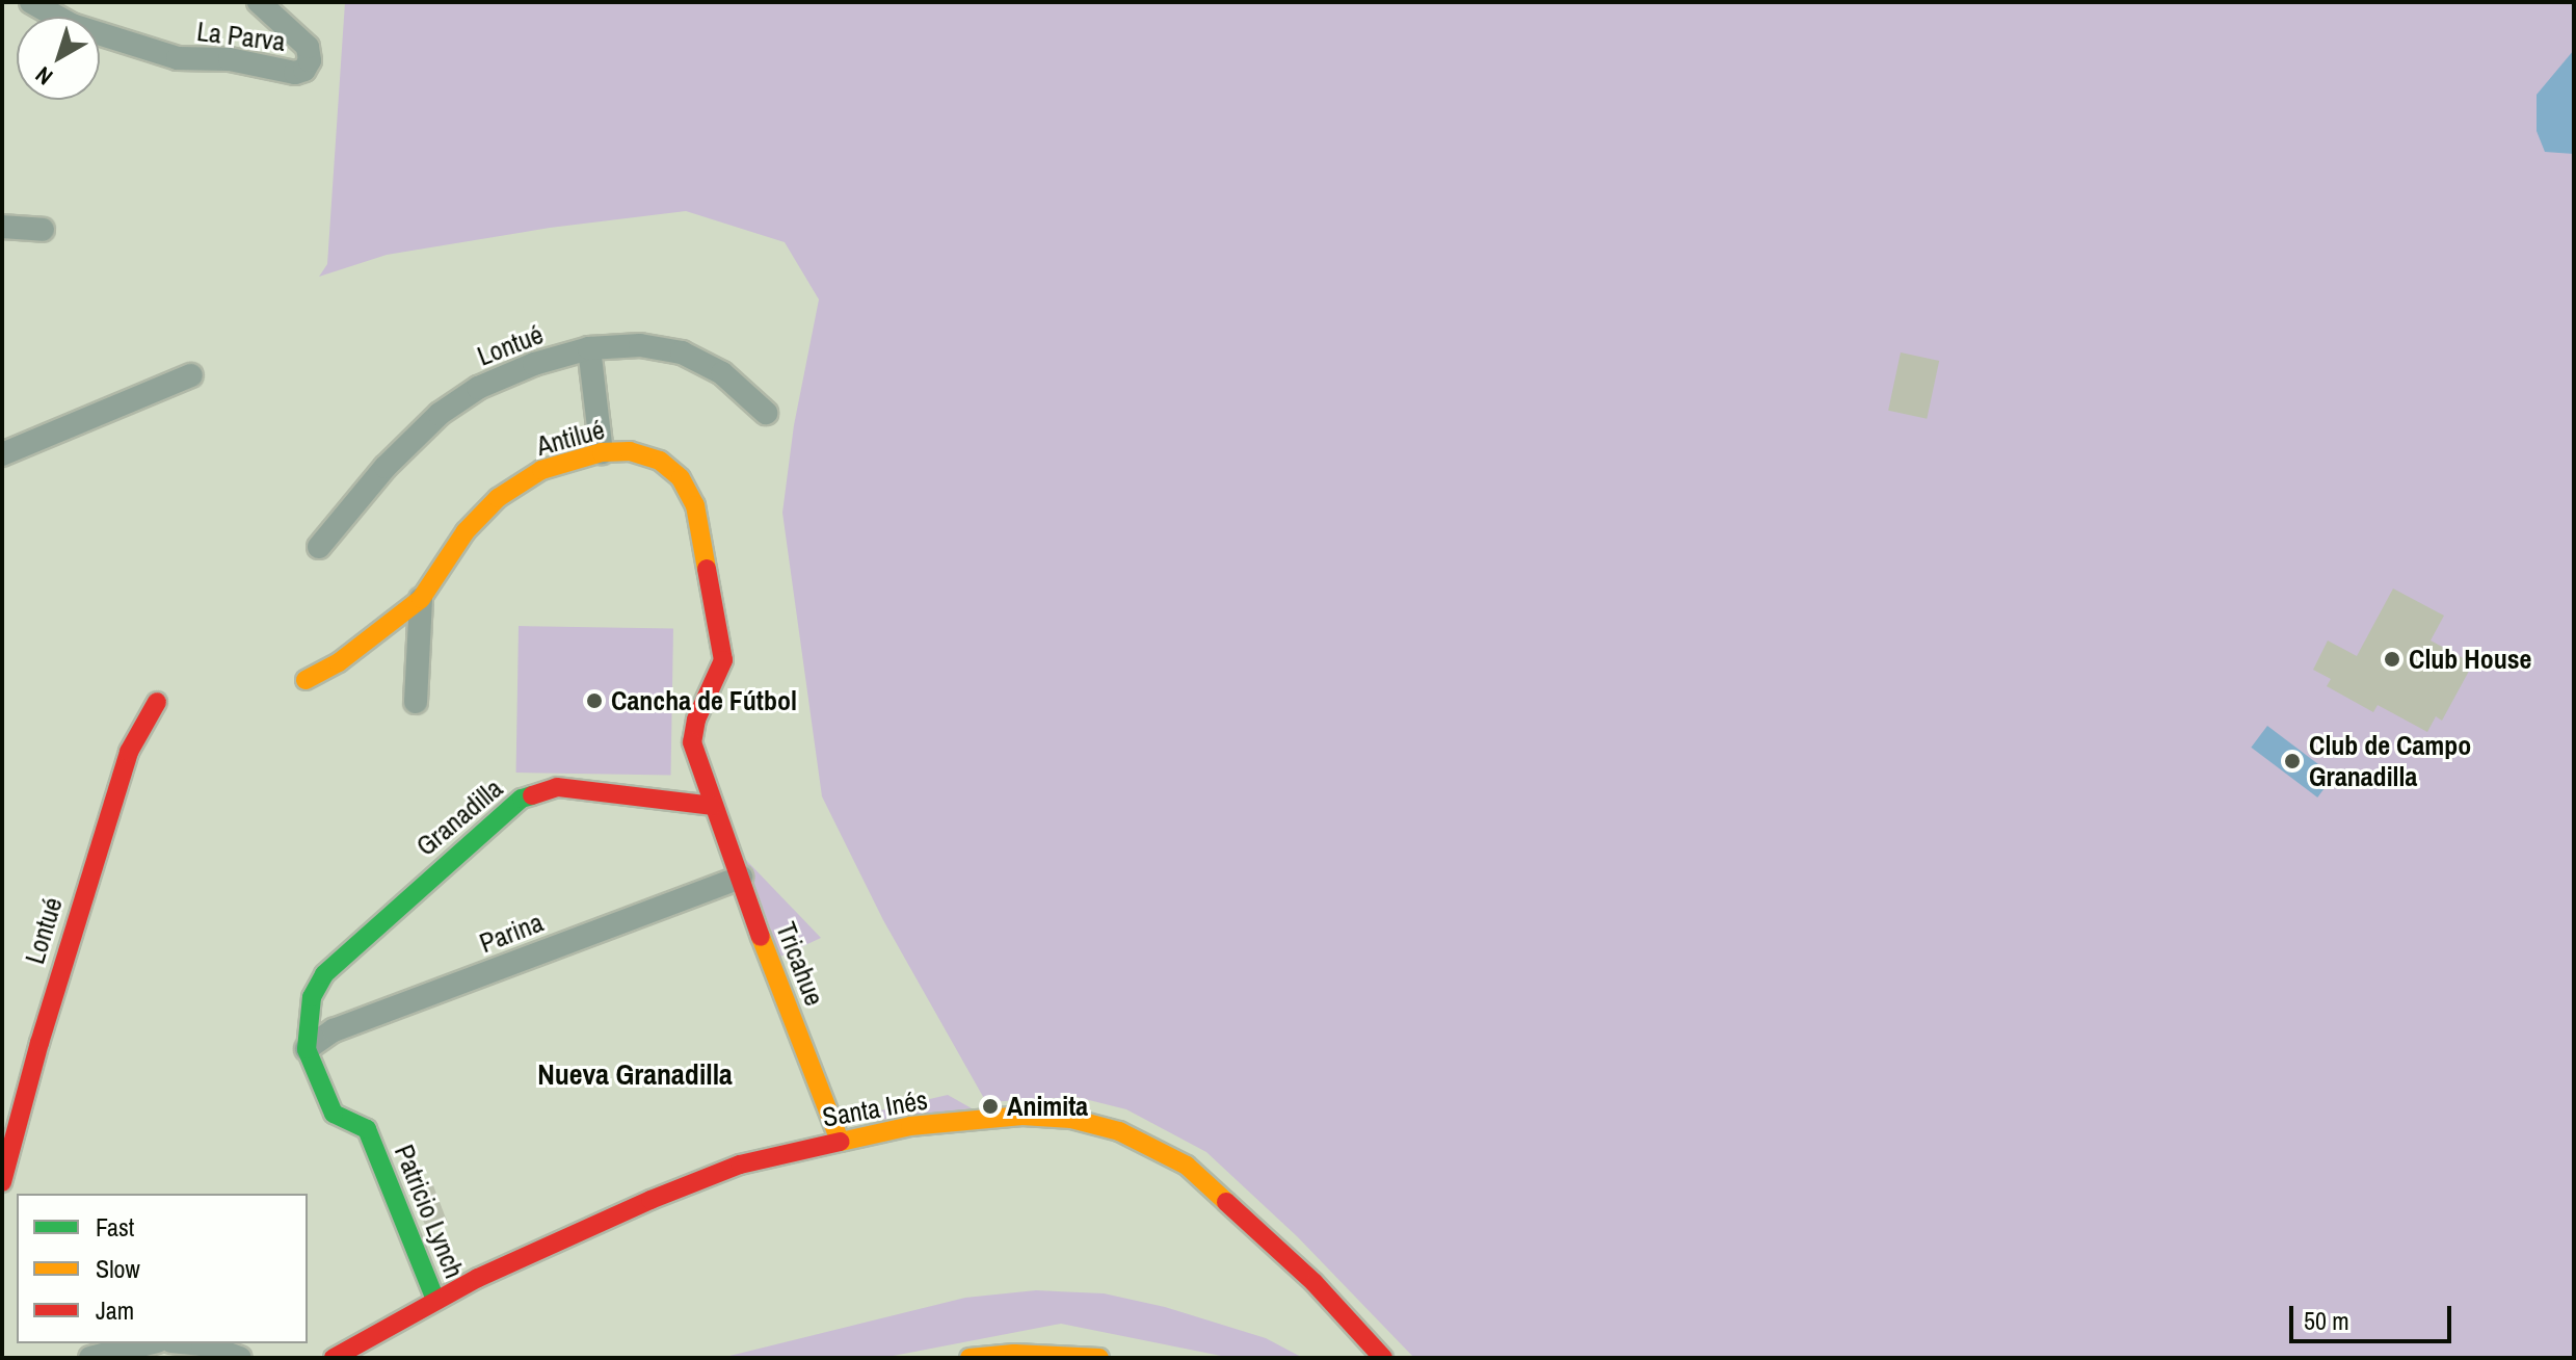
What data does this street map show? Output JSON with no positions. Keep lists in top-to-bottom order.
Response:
{
  "streets": {
    "street": [
      "La Parva",
      "Lontué",
      "Antilué",
      "Granadilla",
      "Parina",
      "Tricahue",
      "Santa Inés",
      "Patricio Lynch"
    ]
  },
  "crossings": [
    ["Antilué", "Granadilla"],
    ["Antilué", "Tricahue"],
    ["Granadilla", "Tricahue"],
    ["Granadilla", "Patricio Lynch"],
    ["Parina", "Tricahue"],
    ["Parina", "Patricio Lynch"],
    ["Tricahue", "Santa Inés"],
    ["Santa Inés", "Patricio Lynch"]
  ],
  "districts": ["Nueva Granadilla"],
  "places": [
    "Club House",
    "Cancha de Fútbol",
    "Club de Campo Granadilla",
    "Animita"
  ],
  "legend": ["Fast", "Slow", "Jam"],
  "scale_bar": "50 m",
  "north": "bottom left"
}
